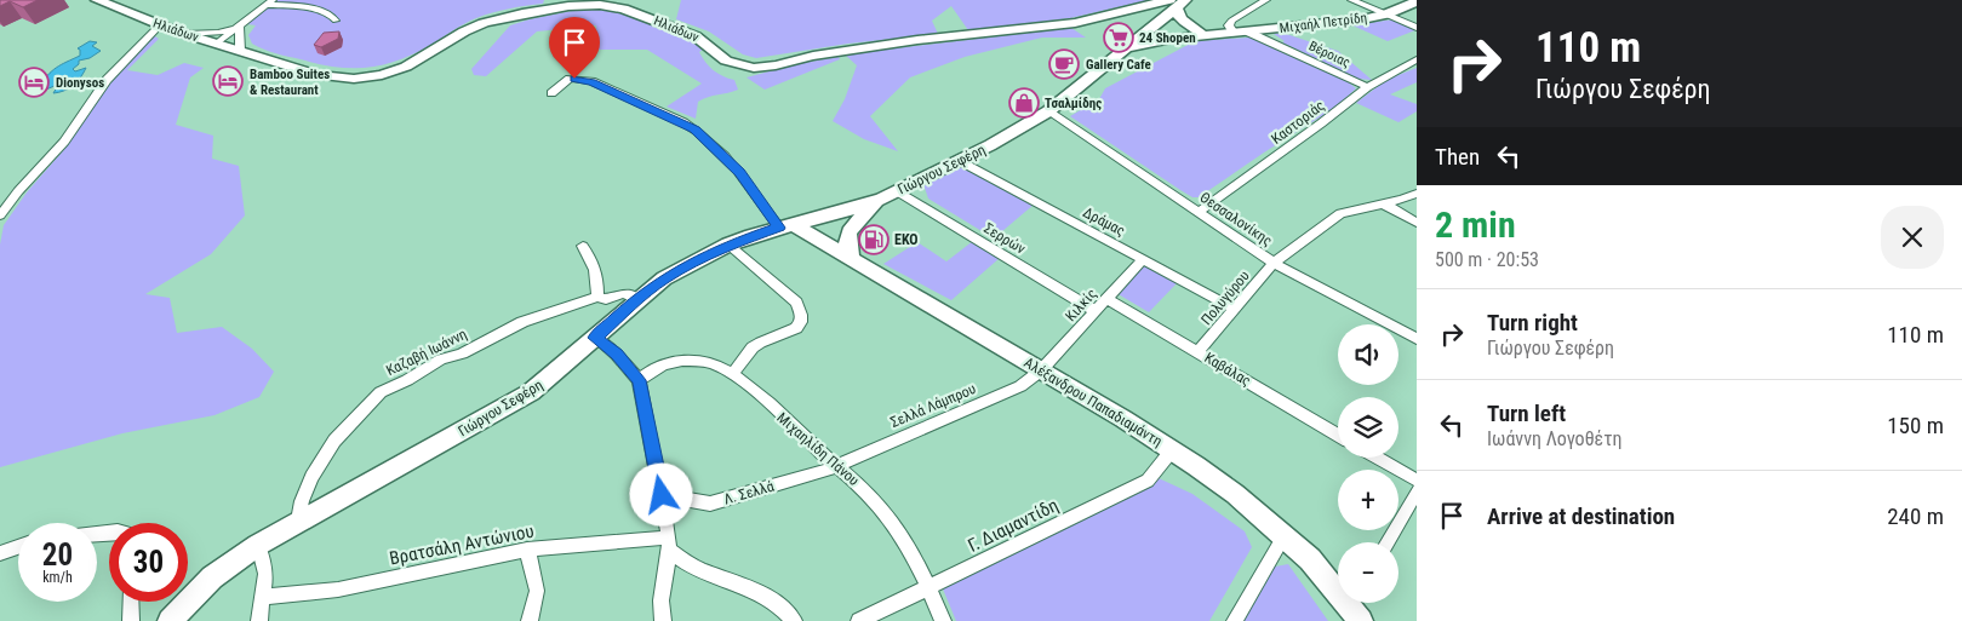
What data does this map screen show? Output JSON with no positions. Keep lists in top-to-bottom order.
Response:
{
  "streets": {
    "street": [
      "Μιχαήλ Πετρίδη",
      "Ηλιάδων",
      "Βέροιας",
      "Καστοριάς",
      "Γιώργου Σεφέρη",
      "Θεσσαλονίκης",
      "Δράμας",
      "Σερρών",
      "Πολυγύρου",
      "Κιλκίς",
      "Καζαβή Ιωάννη",
      "Καβάλας",
      "Αλέξανδρου Παπαδιαμάντη",
      "Σελλά Λάμπρου",
      "Μιχαηλίδη Πάνου",
      "Λ. Σελλά",
      "Γ. Διαμαντίδη",
      "Βρατσάλη Αντώνιου"
    ]
  },
  "crossings": [
    ["Μιχαήλ Πετρίδη", "Βέροιας"],
    ["Ηλιάδων", "Γιώργου Σεφέρη"],
    ["Βέροιας", "Καστοριάς"],
    ["Καστοριάς", "Θεσσαλονίκης"],
    ["Γιώργου Σεφέρη", "Θεσσαλονίκης"],
    ["Γιώργου Σεφέρη", "Δράμας"],
    ["Γιώργου Σεφέρη", "Σερρών"],
    ["Γιώργου Σεφέρη", "Καζαβή Ιωάννη"],
    ["Γιώργου Σεφέρη", "Αλέξανδρου Παπαδιαμάντη"],
    ["Θεσσαλονίκης", "Πολυγύρου"],
    ["Δράμας", "Πολυγύρου"],
    ["Δράμας", "Κιλκίς"],
    ["Σερρών", "Κιλκίς"],
    ["Πολυγύρου", "Καβάλας"],
    ["Κιλκίς", "Καβάλας"],
    ["Κιλκίς", "Αλέξανδρου Παπαδιαμάντη"],
    ["Κιλκίς", "Σελλά Λάμπρου"],
    ["Αλέξανδρου Παπαδιαμάντη", "Σελλά Λάμπρου"],
    ["Αλέξανδρου Παπαδιαμάντη", "Γ. Διαμαντίδη"],
    ["Σελλά Λάμπρου", "Μιχαηλίδη Πάνου"],
    ["Σελλά Λάμπρου", "Λ. Σελλά"],
    ["Μιχαηλίδη Πάνου", "Λ. Σελλά"],
    ["Μιχαηλίδη Πάνου", "Γ. Διαμαντίδη"]
  ],
  "places": {
    "supermarket": ["24 Shopen"],
    "cafe": ["Gallery Cafe"],
    "hotel": ["Bamboo Suites & Restaurant", "Dionysos"],
    "shop": ["Τσαλμίδης"],
    "fuel station": ["EKO"]
  },
  "page": {
    "turn": ["110 m", "Γιώργου Σεφέρη"],
    "then": "Then",
    "heading": ["2 min", "500 m · 20:53"],
    "list": [
      {
        "name": "Turn right",
        "note": "Γιώργου Σεφέρη",
        "value": "110 m"
      },
      {
        "name": "Turn left",
        "note": "Ιωάννη Λογοθέτη",
        "value": "150 m"
      },
      {
        "name": "Arrive at destination",
        "value": "240 m"
      }
    ],
    "map_buttons": ["+", "−"],
    "speed": "20 km/h",
    "limit": "30"
  }
}
